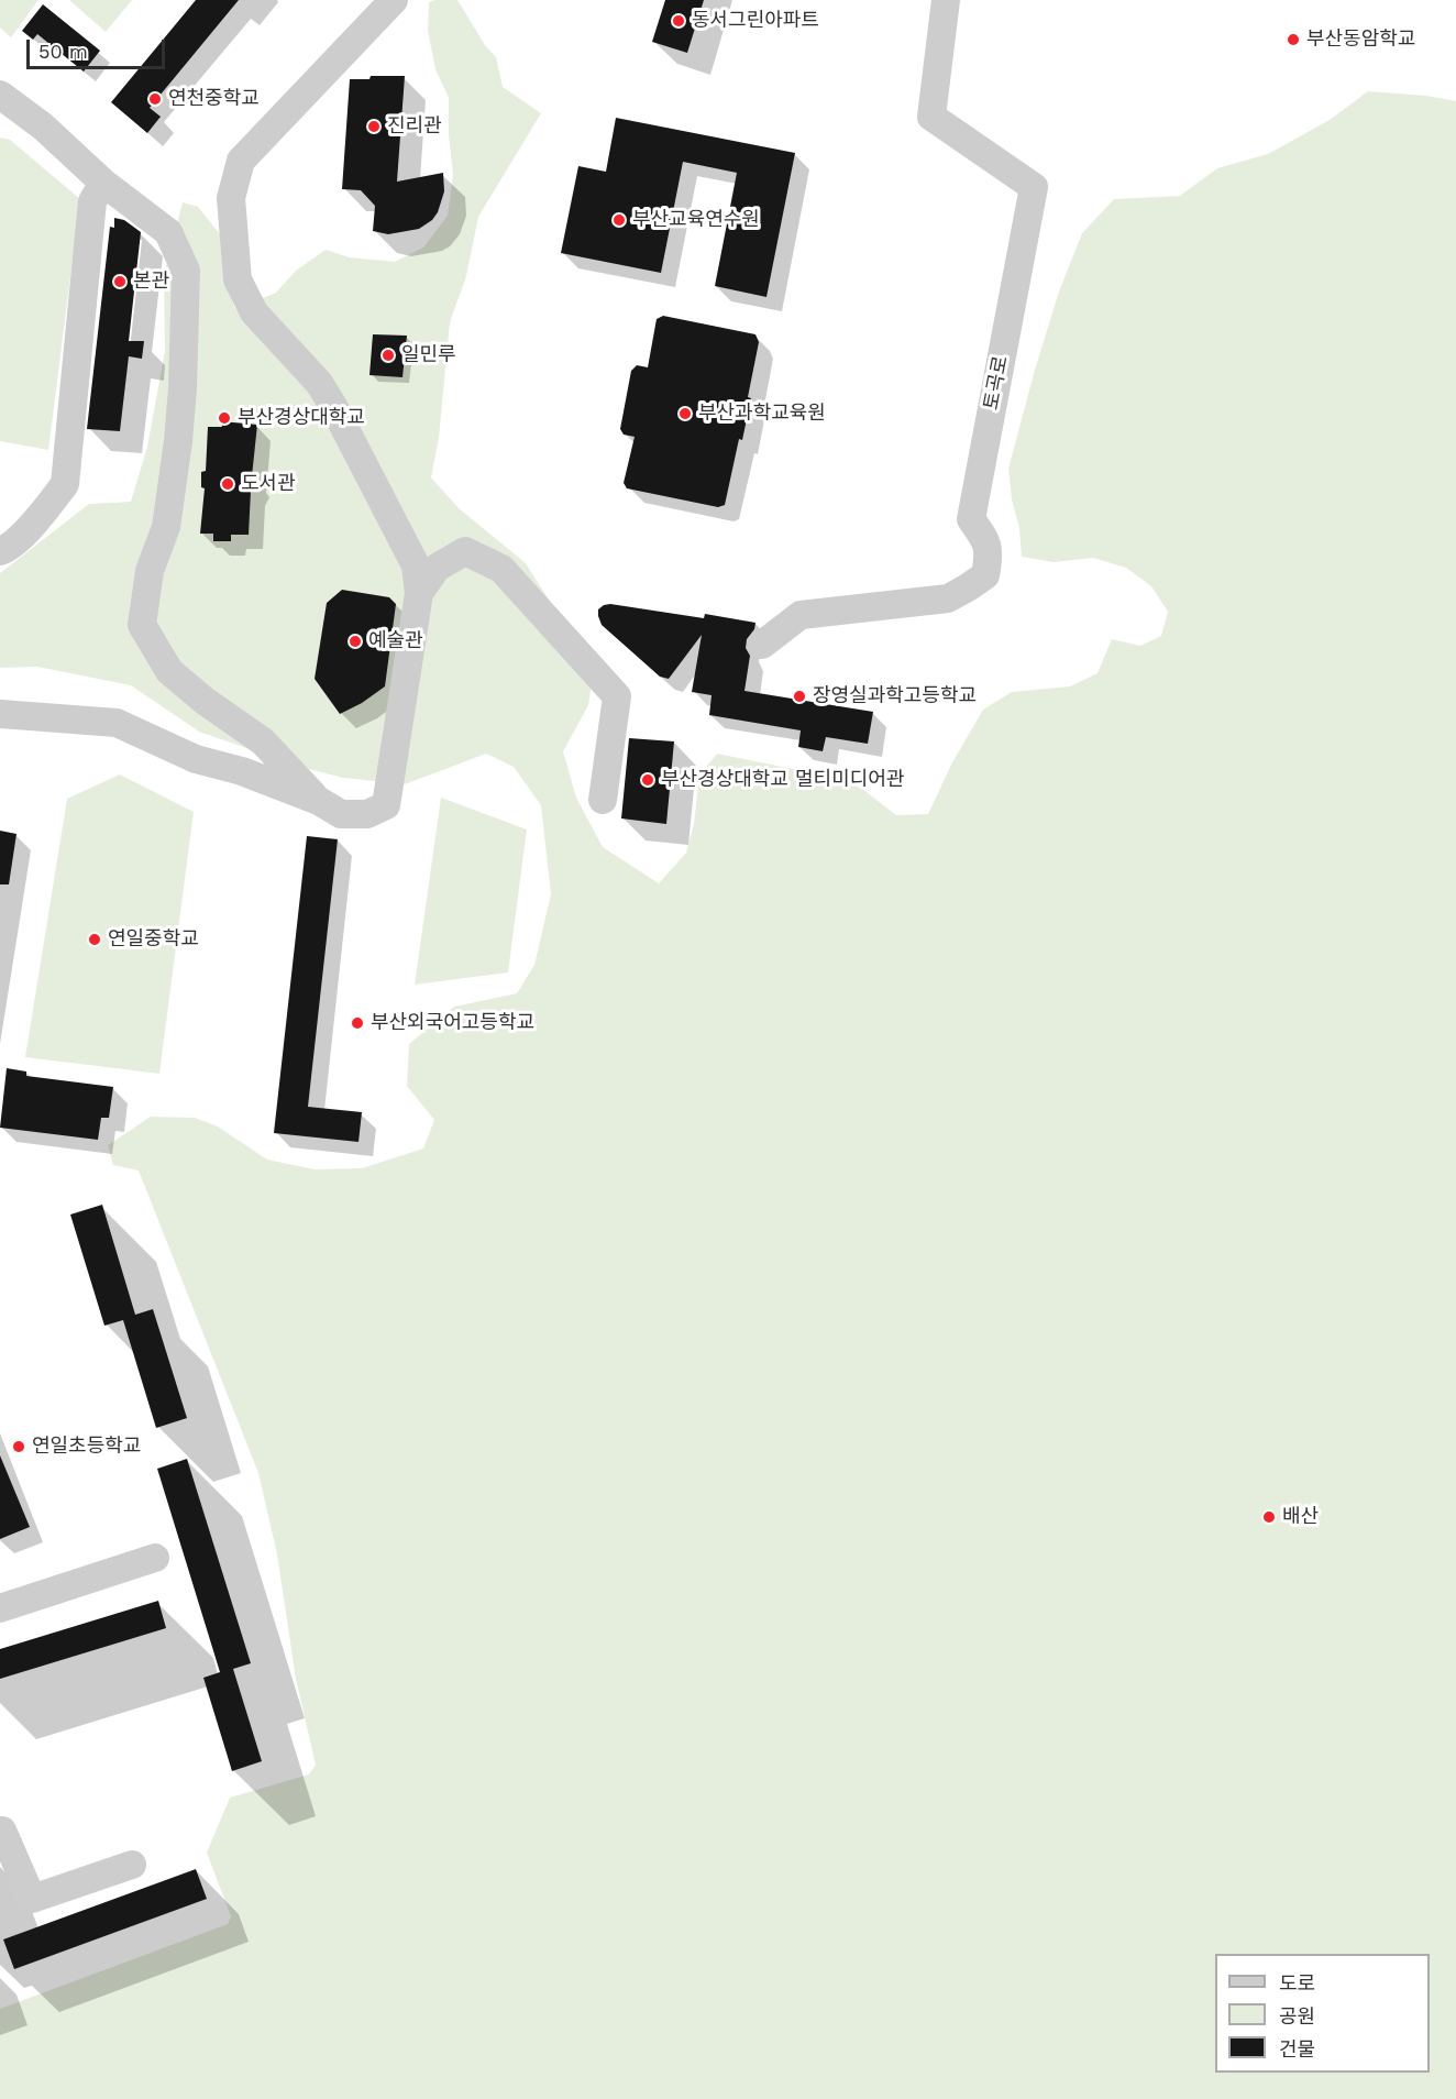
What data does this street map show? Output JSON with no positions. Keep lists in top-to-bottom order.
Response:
{
  "streets": {
    "street": ["토곡로"]
  },
  "places": [
    "동서그린아파트",
    "부산동암학교",
    "연천중학교",
    "진리관",
    "부산교육연수원",
    "본관",
    "일민루",
    "부산과학교육원",
    "부산경상대학교",
    "도서관",
    "예술관",
    "장영실과학고등학교",
    "부산경상대학교 멀티미디어관",
    "연일중학교",
    "부산외국어고등학교",
    "연일초등학교",
    "배산"
  ],
  "legend": ["도로", "공원", "건물"],
  "scale_bar": "50 m"
}
